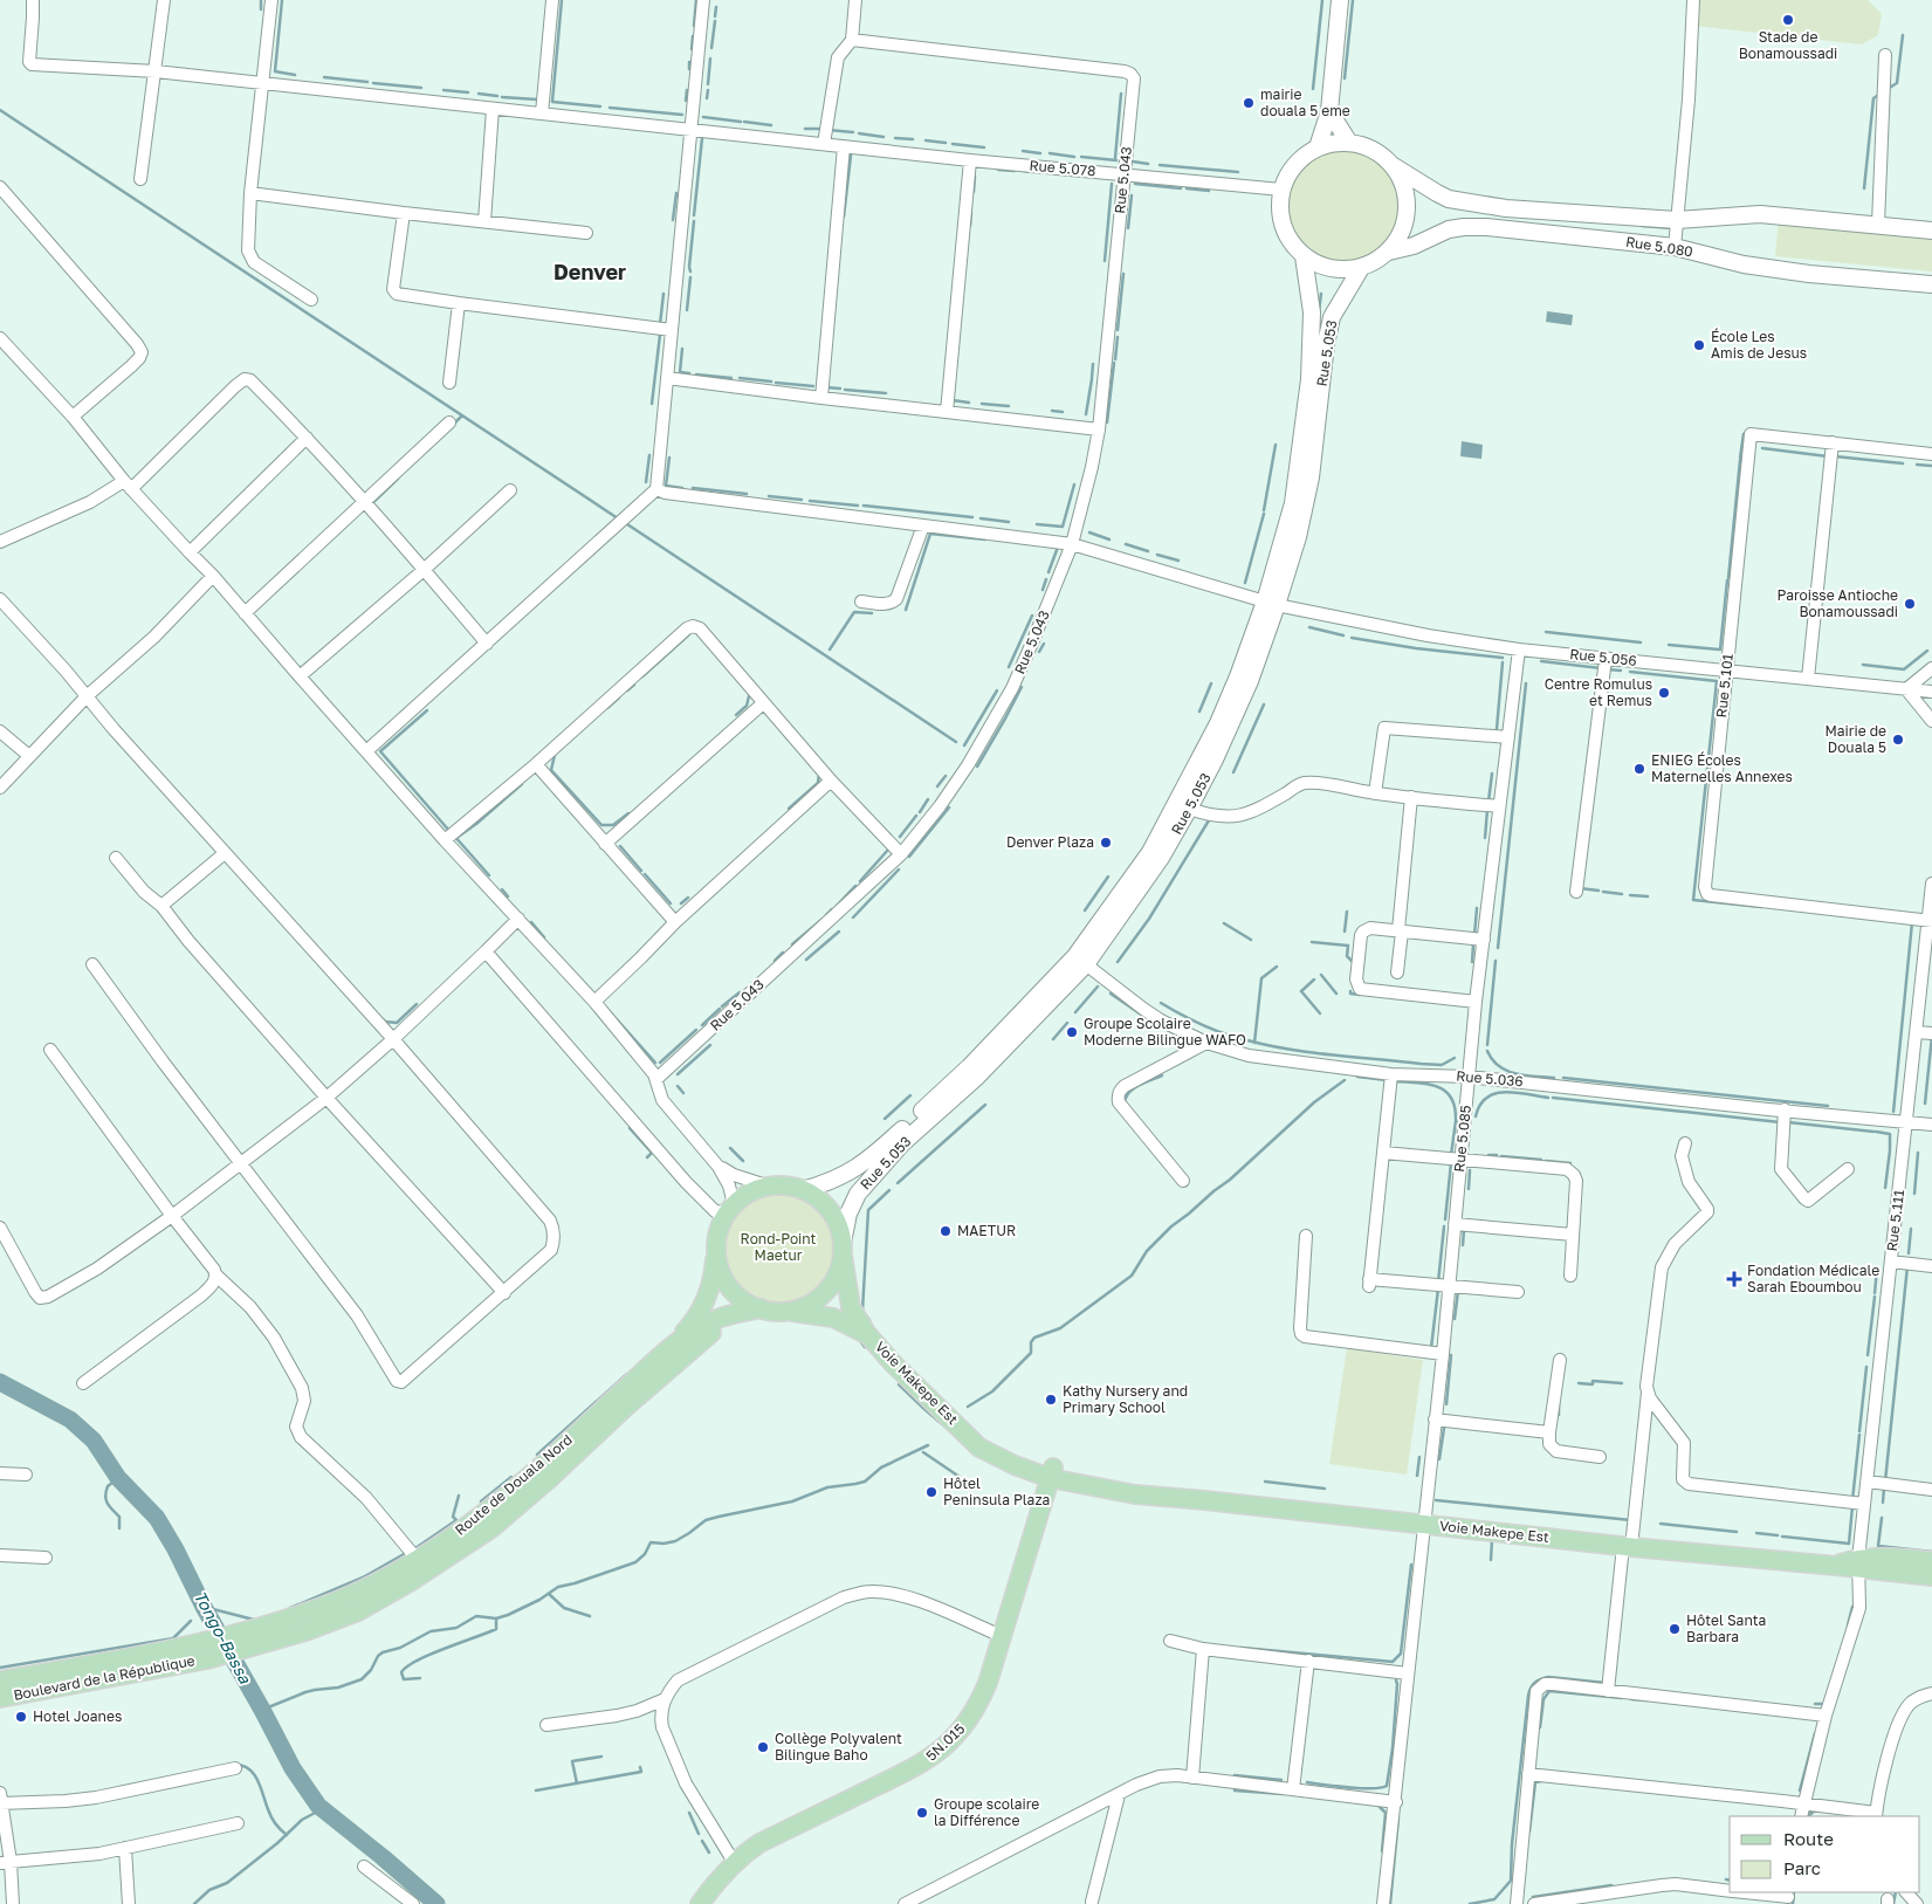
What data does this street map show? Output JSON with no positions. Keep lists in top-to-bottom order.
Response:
{
  "streets": {
    "main road": [
      "Rue 5.080",
      "Rue 5.053",
      "Voie Makepe Est",
      "Route de Douala Nord",
      "Boulevard de la République",
      "5N.015"
    ],
    "street": [
      "Rue 5.078",
      "Rue 5.043",
      "Rue 5.056",
      "Rue 5.101",
      "Rue 5.036",
      "Rue 5.085",
      "Rue 5.111"
    ]
  },
  "crossings": [
    ["Rue 5.078", "Rue 5.043"],
    ["Rue 5.078", "Rue 5.080"],
    ["Rue 5.078", "Rue 5.053"],
    ["Rue 5.043", "Rue 5.056"],
    ["Rue 5.080", "Rue 5.053"],
    ["Rue 5.053", "Rue 5.056"],
    ["Rue 5.053", "Rue 5.036"],
    ["Rue 5.056", "Rue 5.101"],
    ["Rue 5.056", "Rue 5.085"],
    ["Rue 5.101", "Rue 5.111"],
    ["Rue 5.036", "Rue 5.085"],
    ["Rue 5.036", "Rue 5.111"],
    ["Rue 5.085", "Voie Makepe Est"],
    ["Rue 5.111", "Voie Makepe Est"],
    ["Voie Makepe Est", "5N.015"],
    ["Route de Douala Nord", "Boulevard de la République"]
  ],
  "districts": ["Denver"],
  "water": ["Tongo-Bassa"],
  "parks": ["Rond-Point Maetur"],
  "places": {
    "other": [
      "Stade de Bonamoussadi",
      "mairie douala 5 eme",
      "École Les Amis de Jesus",
      "Paroisse Antioche Bonamoussadi",
      "Centre Romulus et Remus",
      "Mairie de Douala 5",
      "ENIEG Écoles Maternelles Annexes",
      "Denver Plaza",
      "Groupe Scolaire Moderne Bilingue WAFO",
      "MAETUR",
      "Kathy Nursery and Primary School",
      "Hôtel Peninsula Plaza",
      "Hôtel Santa Barbara",
      "Hotel Joanes",
      "Collège Polyvalent Bilingue Baho",
      "Groupe scolaire la Différence"
    ],
    "health": ["Fondation Médicale Sarah Eboumbou"]
  },
  "legend": ["Route", "Parc"]
}
